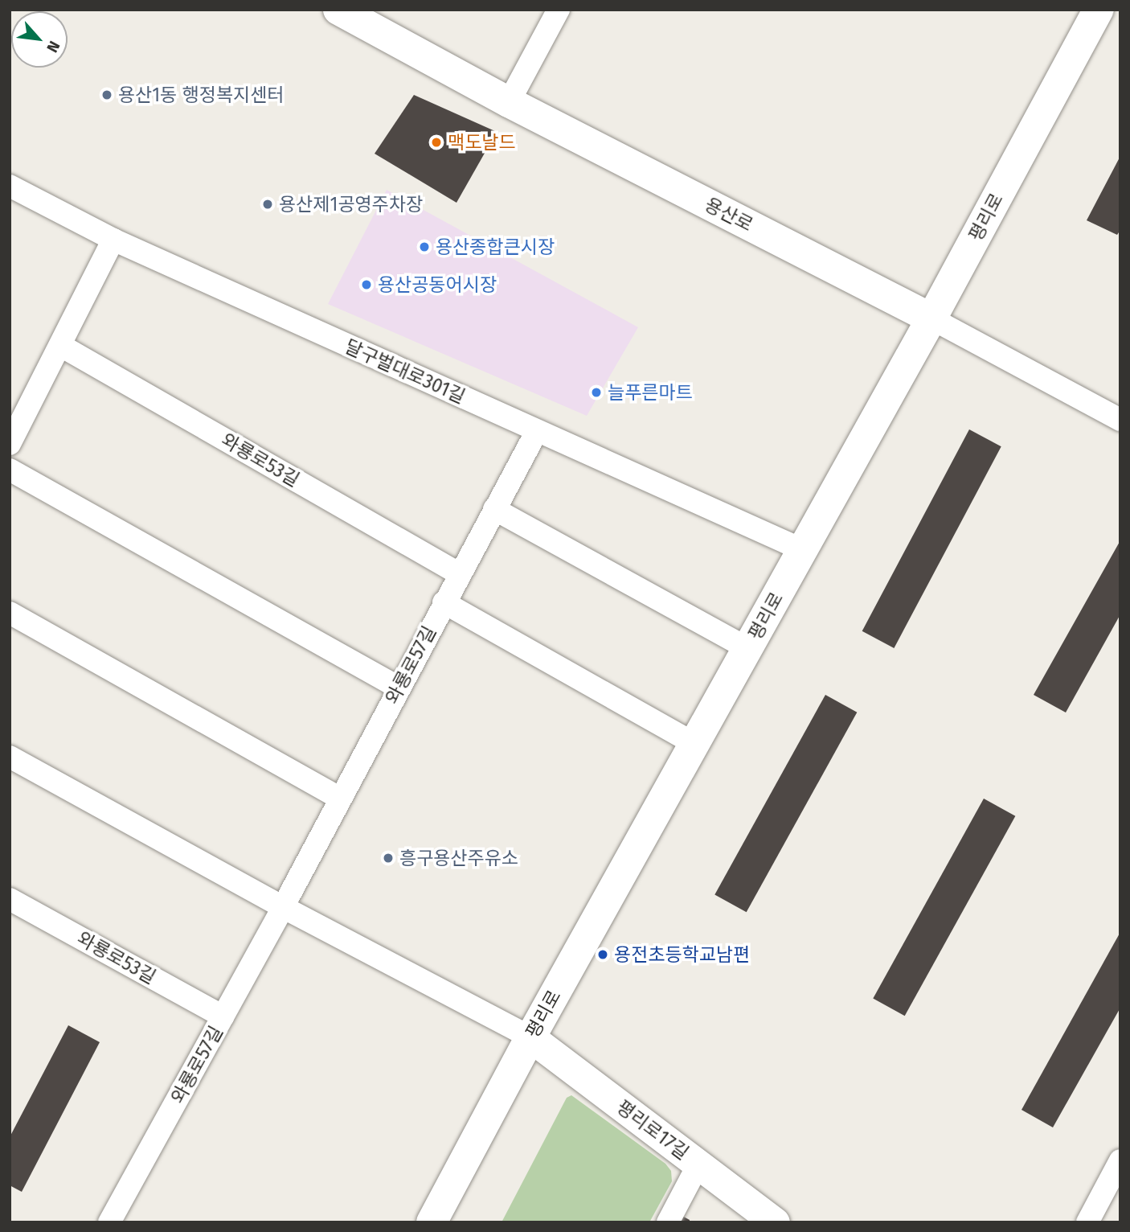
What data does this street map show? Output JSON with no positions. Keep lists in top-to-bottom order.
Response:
{
  "streets": {
    "main road": ["용산로", "평리로"],
    "street": [
      "달구벌대로301길",
      "와룡로53길",
      "와룡로57길",
      "평리로17길"
    ]
  },
  "crossings": [
    ["용산로", "평리로"],
    ["평리로", "달구벌대로301길"],
    ["평리로", "평리로17길"],
    ["달구벌대로301길", "와룡로57길"],
    ["와룡로53길", "와룡로57길"]
  ],
  "places": [
    "용산1동 행정복지센터",
    "맥도날드",
    "용산제1공영주차장",
    "용산종합큰시장",
    "용산공동어시장",
    "늘푸른마트",
    "흥구용산주유소",
    "용전초등학교남편"
  ],
  "north": "bottom right"
}
